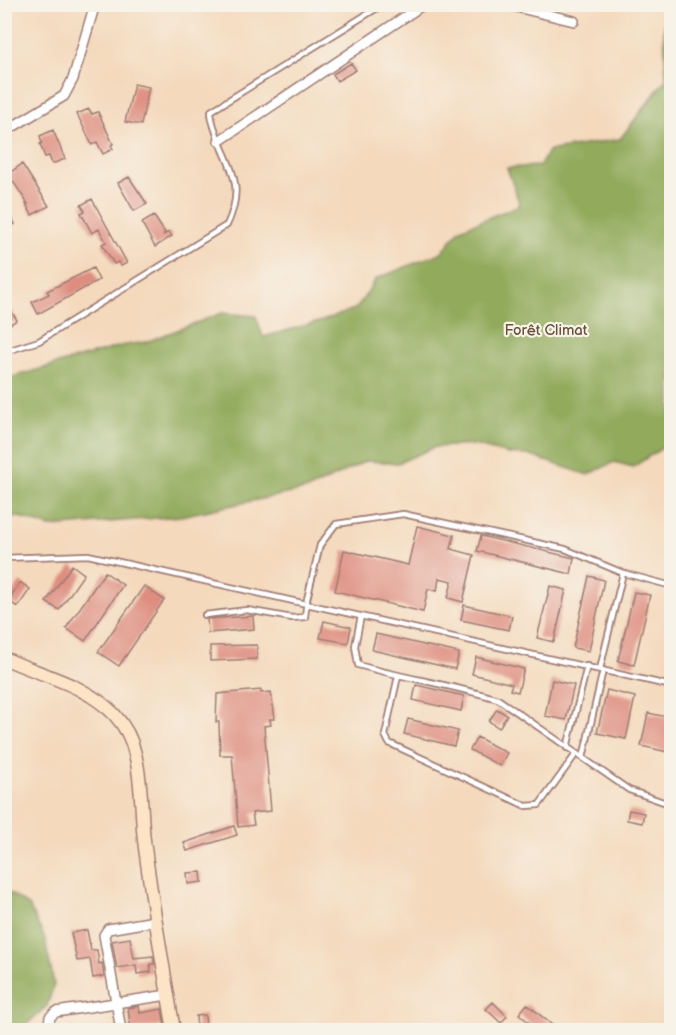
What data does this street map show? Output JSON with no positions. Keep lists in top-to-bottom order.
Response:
{
  "parks": ["Forêt Climat"]
}
